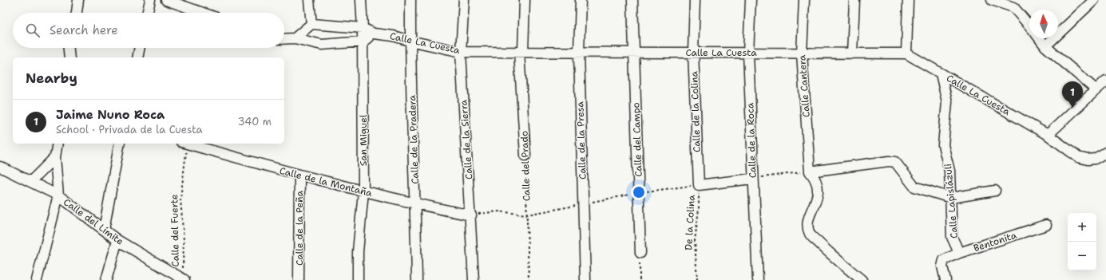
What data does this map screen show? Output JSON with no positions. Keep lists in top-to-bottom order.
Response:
{
  "streets": {
    "street": [
      "Calle La Cuesta",
      "Calle Cantera",
      "Calle de la Colina",
      "Calle de la Pradera",
      "Calle de la Sierra",
      "Calle del Campo",
      "San Miguel",
      "Calle de la Presa",
      "Calle de la Roca",
      "Calle del Prado",
      "Calle de la Montaña",
      "Calle Lapislázuli",
      "Calle del Límite",
      "Calle de la Peña",
      "Bentonita"
    ],
    "path": ["De la Colina", "Calle del Fuerte"]
  },
  "crossings": [
    ["Calle La Cuesta", "Calle Cantera"],
    ["Calle La Cuesta", "Calle de la Colina"],
    ["Calle La Cuesta", "Calle de la Pradera"],
    ["Calle La Cuesta", "Calle de la Sierra"],
    ["Calle La Cuesta", "Calle del Campo"],
    ["Calle La Cuesta", "San Miguel"],
    ["Calle La Cuesta", "Calle de la Presa"],
    ["Calle La Cuesta", "Calle de la Roca"],
    ["Calle La Cuesta", "Calle del Prado"],
    ["Calle La Cuesta", "Calle Lapislázuli"],
    ["Calle de la Colina", "De la Colina"],
    ["Calle de la Pradera", "Calle de la Montaña"],
    ["Calle de la Sierra", "Calle de la Montaña"],
    ["San Miguel", "Calle de la Montaña"],
    ["Calle de la Montaña", "Calle de la Peña"],
    ["Calle Lapislázuli", "Bentonita"],
    ["Calle del Límite", "Calle del Fuerte"]
  ],
  "north": "top",
  "page": {
    "search": "Search here",
    "heading": "Nearby",
    "pins": "1",
    "list": [
      {
        "mark": "1",
        "name": "Jaime Nuno Roca",
        "note": "School · Privada de la Cuesta",
        "value": "340 m"
      }
    ],
    "map_buttons": ["+", "−"]
  }
}
